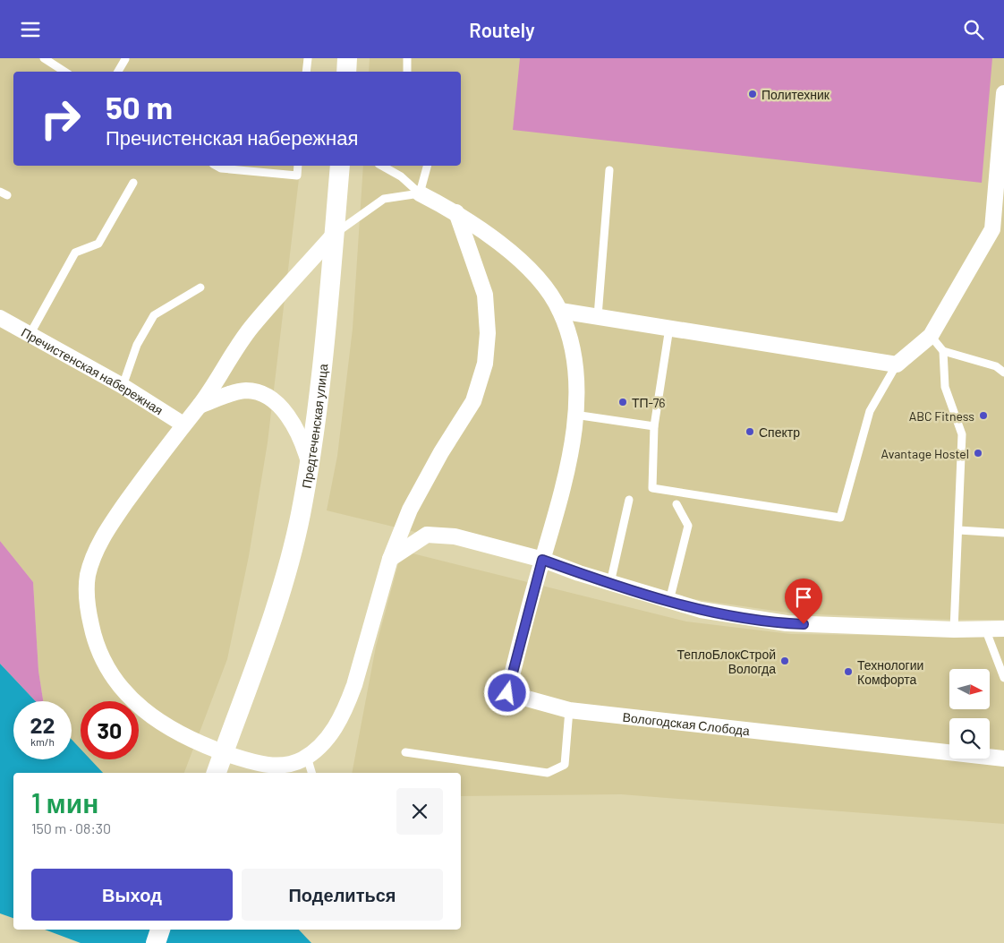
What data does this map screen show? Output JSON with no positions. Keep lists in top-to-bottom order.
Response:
{
  "streets": {
    "street": ["Пречистенская набережная", "Предтеченская улица", "Вологодская Слобода"]
  },
  "places": [
    "Политехник",
    "ТП-76",
    "ABC Fitness",
    "Спектр",
    "Avantage Hostel",
    "ТеплоБлокСтрой Вологда",
    "Технологии Комфорта"
  ],
  "north": "right",
  "page": {
    "header": "Routely",
    "turn": ["50 m", "Пречистенская набережная"],
    "speed": "22 km/h",
    "limit": "30",
    "heading": ["1 мин", "150 m · 08:30"],
    "buttons": ["Выход", "Поделиться"]
  }
}
